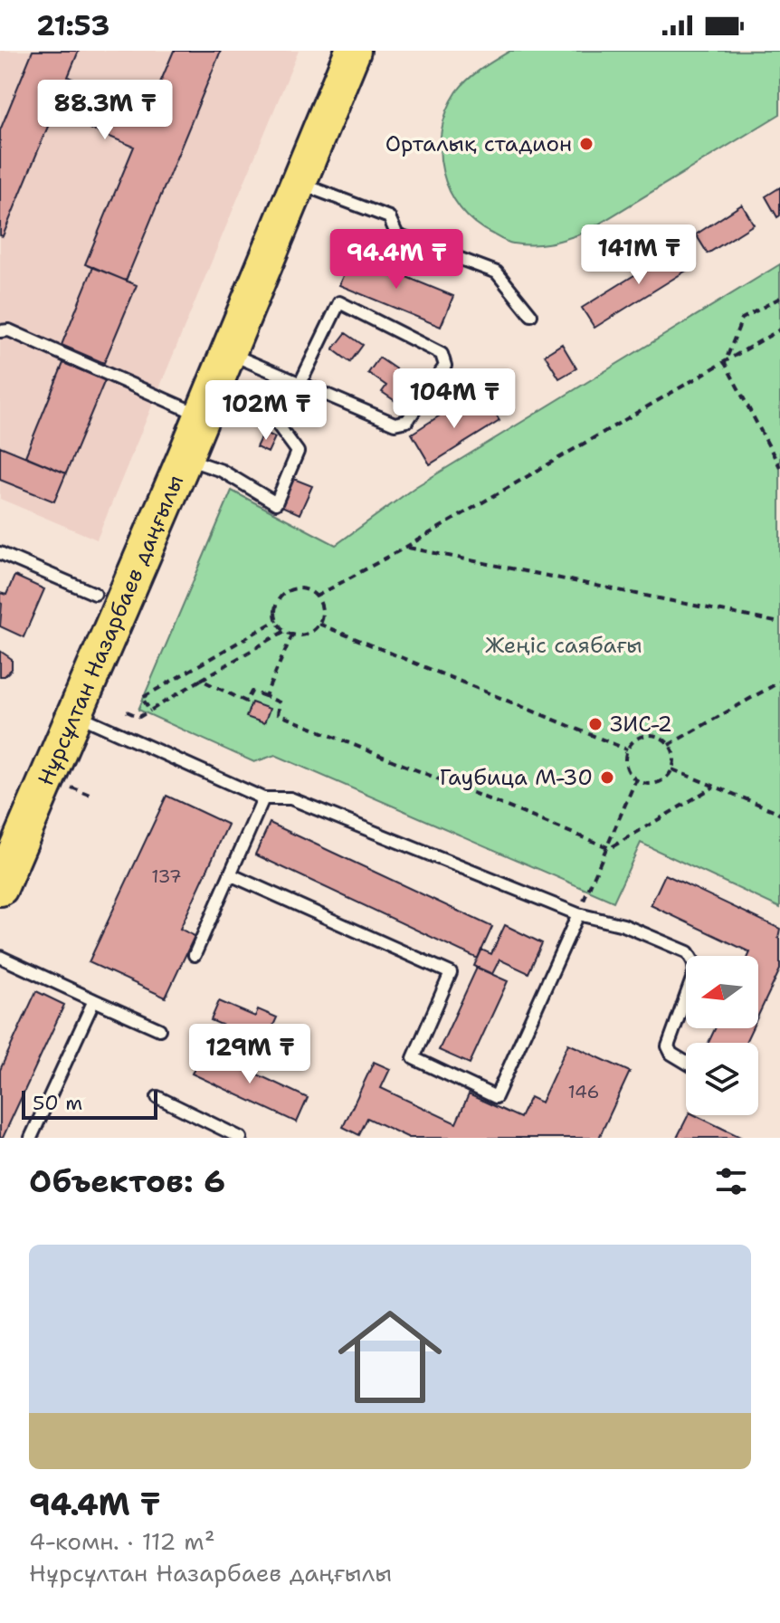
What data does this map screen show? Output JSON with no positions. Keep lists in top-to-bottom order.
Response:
{
  "streets": {
    "main road": ["Нұрсұлтан Назарбаев даңғылы"]
  },
  "parks": ["Жеңіс саябағы"],
  "places": ["Орталық стадион", "ЗИС-2", "Гаубица М-30"],
  "house_numbers": ["137", "146"],
  "scale_bar": "50 m",
  "north": "left",
  "page": {
    "status": "21:53",
    "price": [
      "88.3M ₸",
      "141M ₸",
      "94.4M ₸",
      "104M ₸",
      "102M ₸",
      "129M ₸"
    ],
    "scale": "50 m",
    "heading": "Объектов: 6",
    "list": [
      {
        "name": "94.4M ₸",
        "note": "4-комн. · 112 m² · Нұрсұлтан Назарбаев даңғылы"
      }
    ]
  }
}
